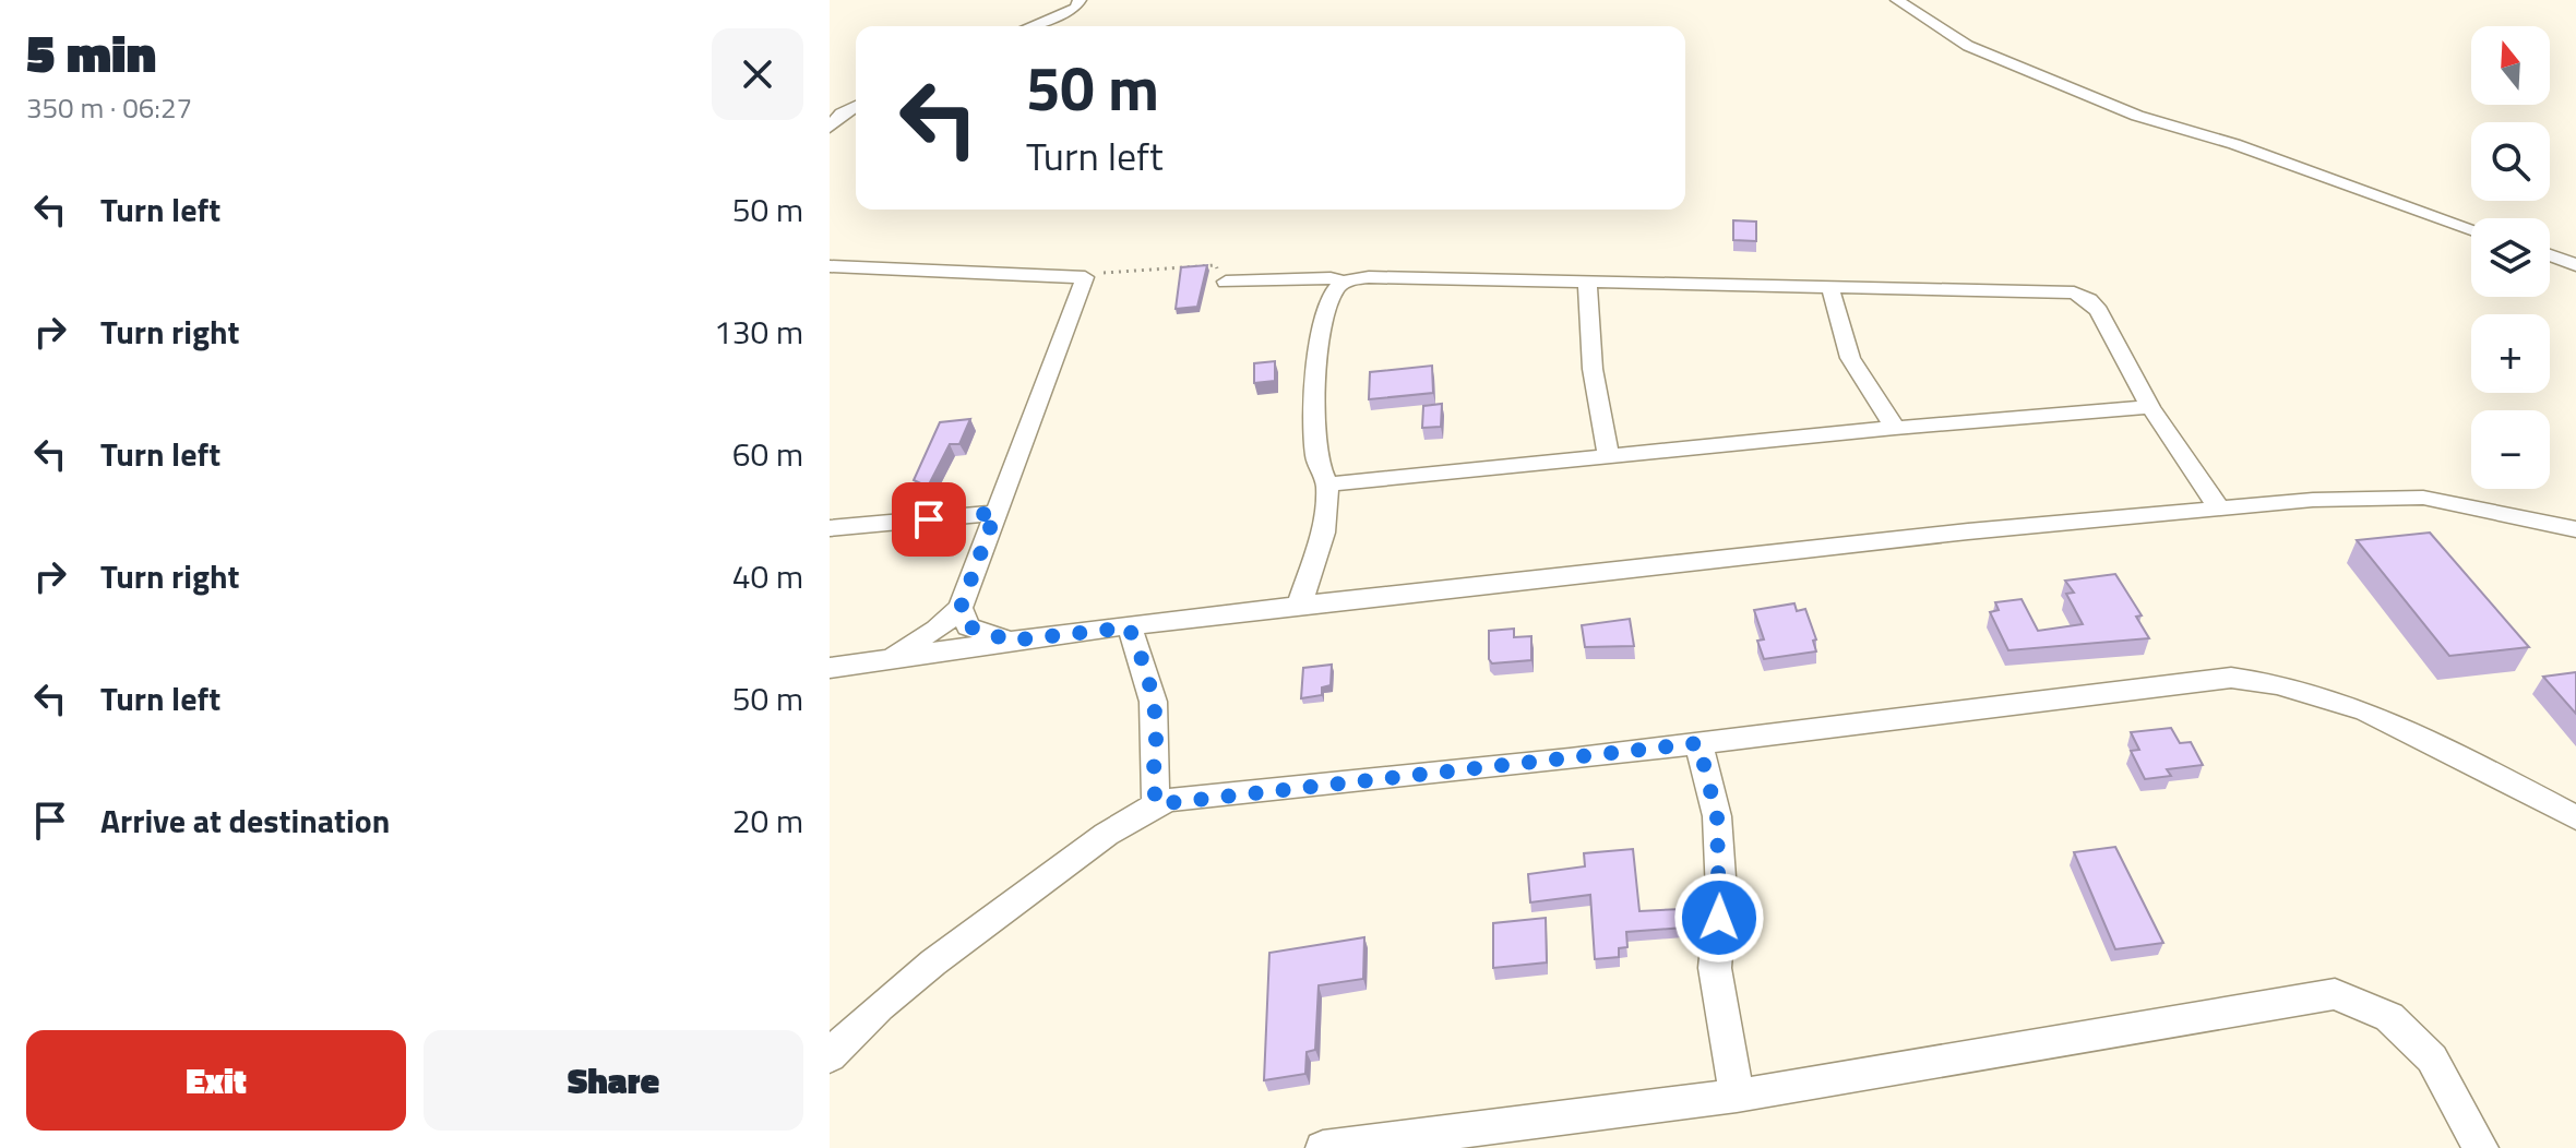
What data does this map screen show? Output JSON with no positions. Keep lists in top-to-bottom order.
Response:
{
  "north": "top",
  "page": {
    "heading": ["5 min", "350 m · 06:27"],
    "map_buttons": ["+", "−"],
    "turn": ["50 m", "Turn left"],
    "list": [
      {
        "name": "Turn left",
        "value": "50 m"
      },
      {
        "name": "Turn right",
        "value": "130 m"
      },
      {
        "name": "Turn left",
        "value": "60 m"
      },
      {
        "name": "Turn right",
        "value": "40 m"
      },
      {
        "name": "Turn left",
        "value": "50 m"
      },
      {
        "name": "Arrive at destination",
        "value": "20 m"
      }
    ],
    "buttons": ["Exit", "Share"]
  }
}
